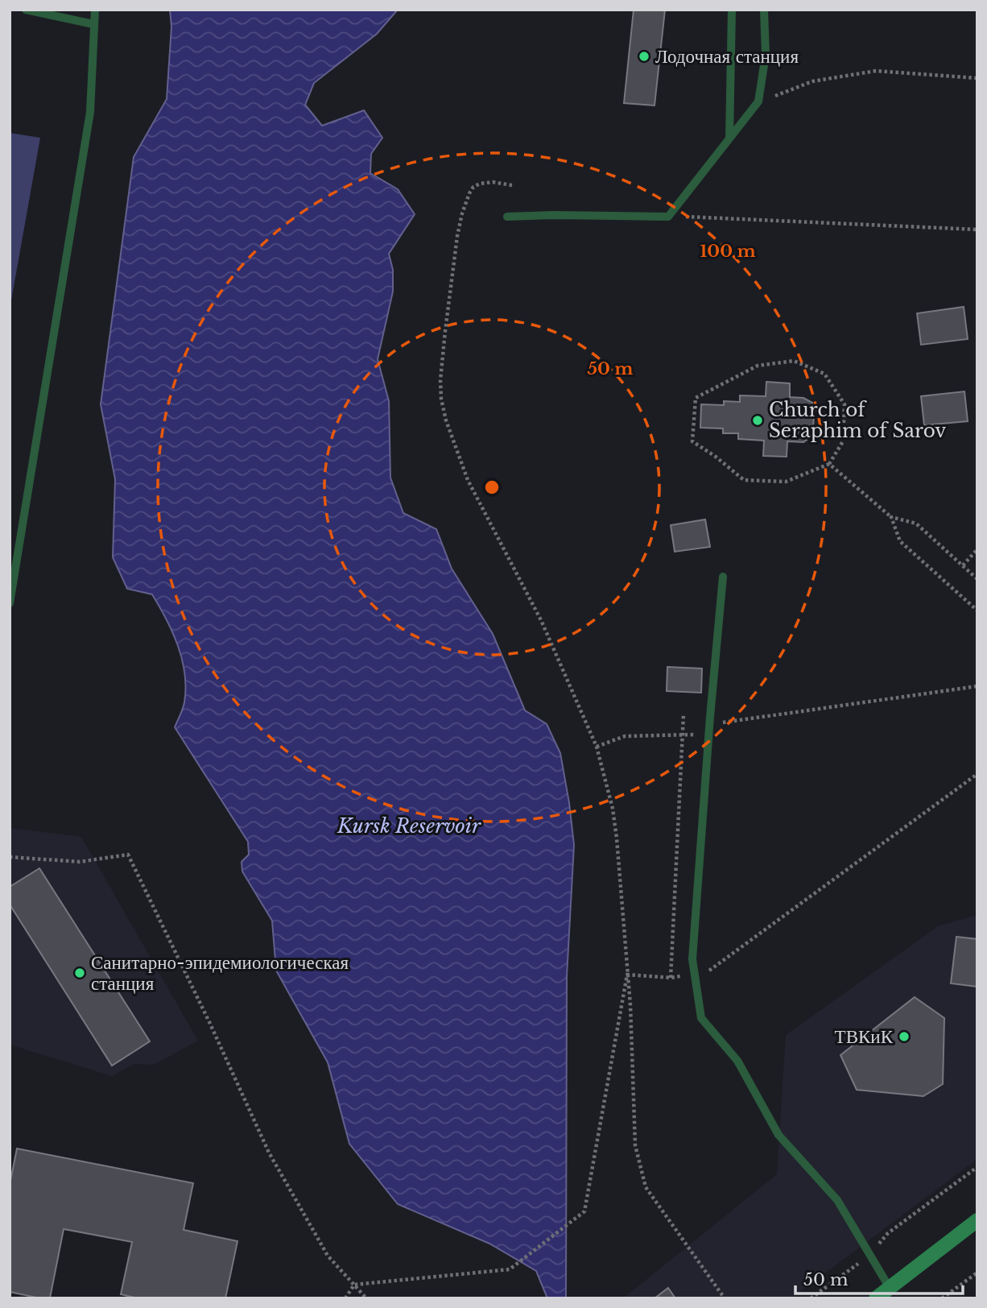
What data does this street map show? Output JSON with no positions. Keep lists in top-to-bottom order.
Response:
{
  "water": ["Kursk Reservoir"],
  "places": [
    "Лодочная станция",
    "Church of Seraphim of Sarov",
    "Санитарно-эпидемиологическая станция",
    "ТВКиК"
  ],
  "scale_bar": "50 m",
  "rings": ["100 m", "50 m"]
}
